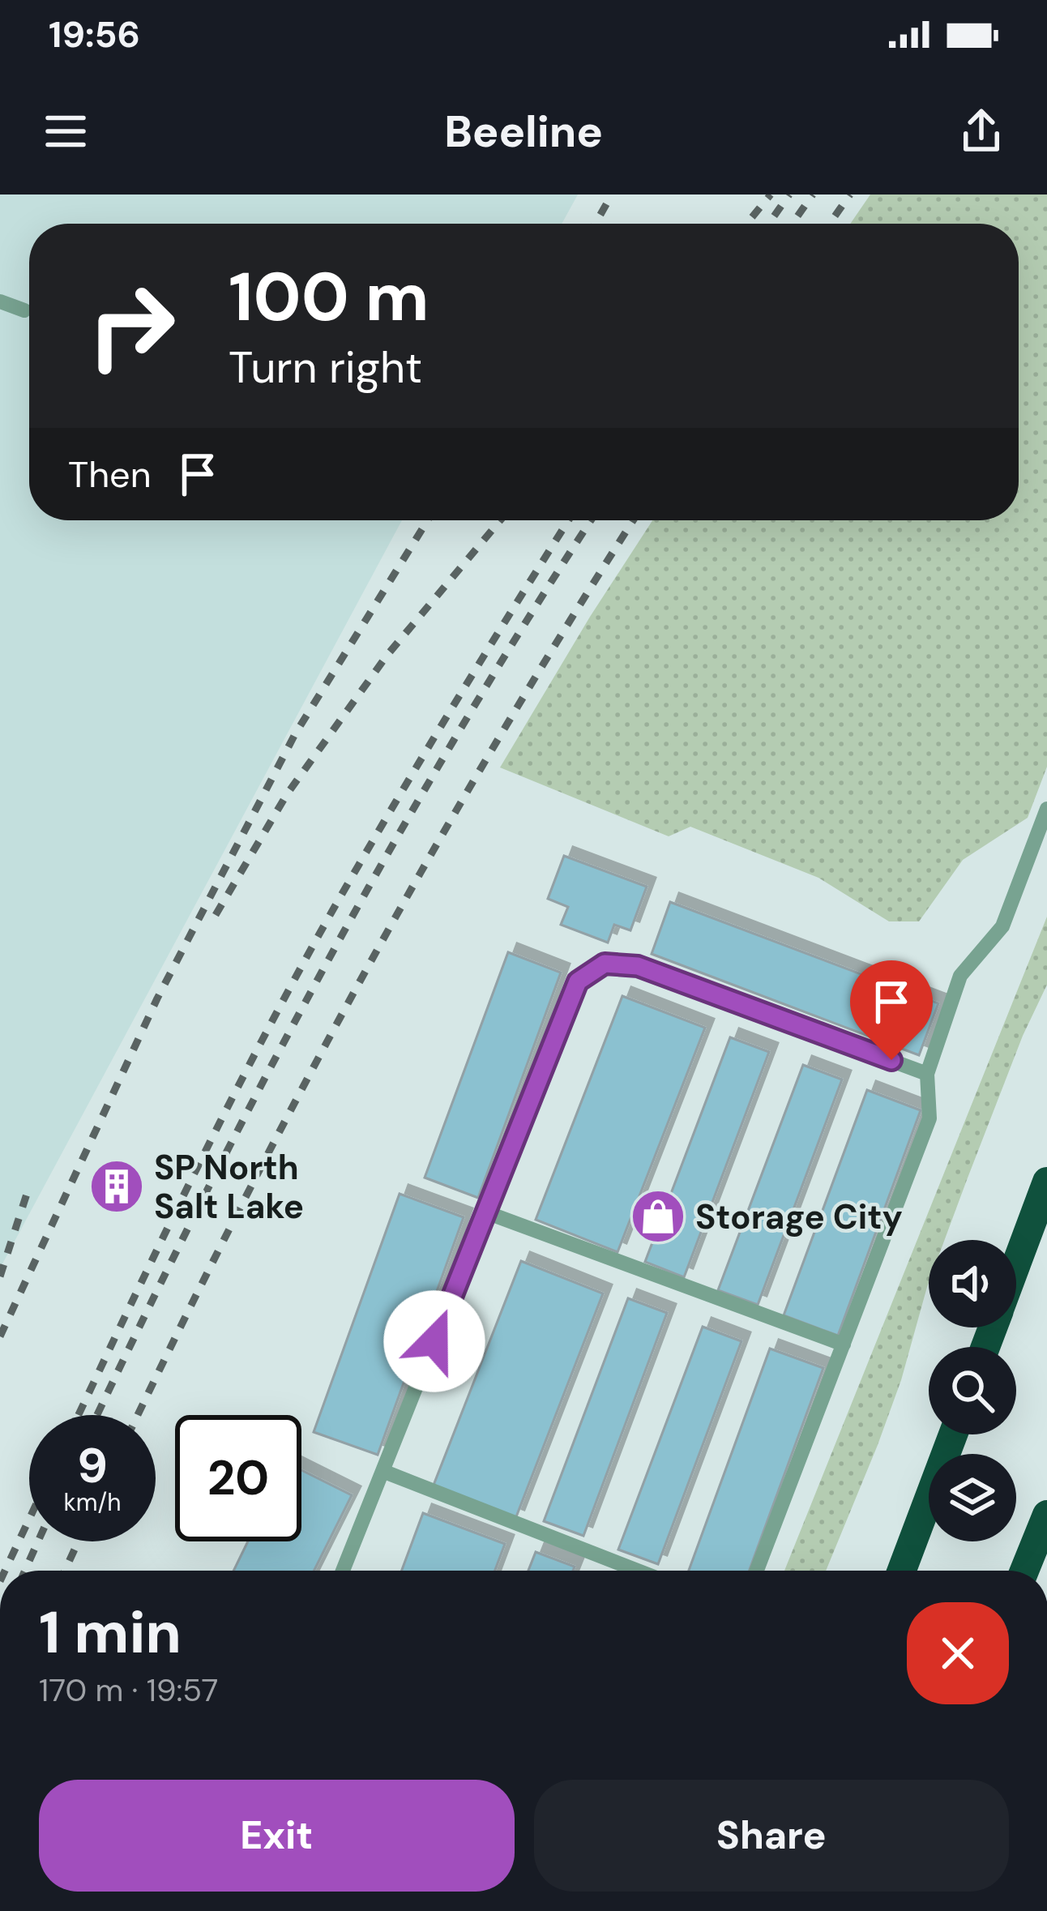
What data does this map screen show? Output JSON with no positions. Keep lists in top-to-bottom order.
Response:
{
  "places": {
    "building": ["SP North Salt Lake"],
    "shop": ["Storage City"]
  },
  "page": {
    "status": "19:56",
    "header": "Beeline",
    "turn": ["100 m", "Turn right"],
    "then": "Then",
    "speed": "9 km/h",
    "limit": "20",
    "heading": ["1 min", "170 m · 19:57"],
    "buttons": ["Exit", "Share"]
  }
}
